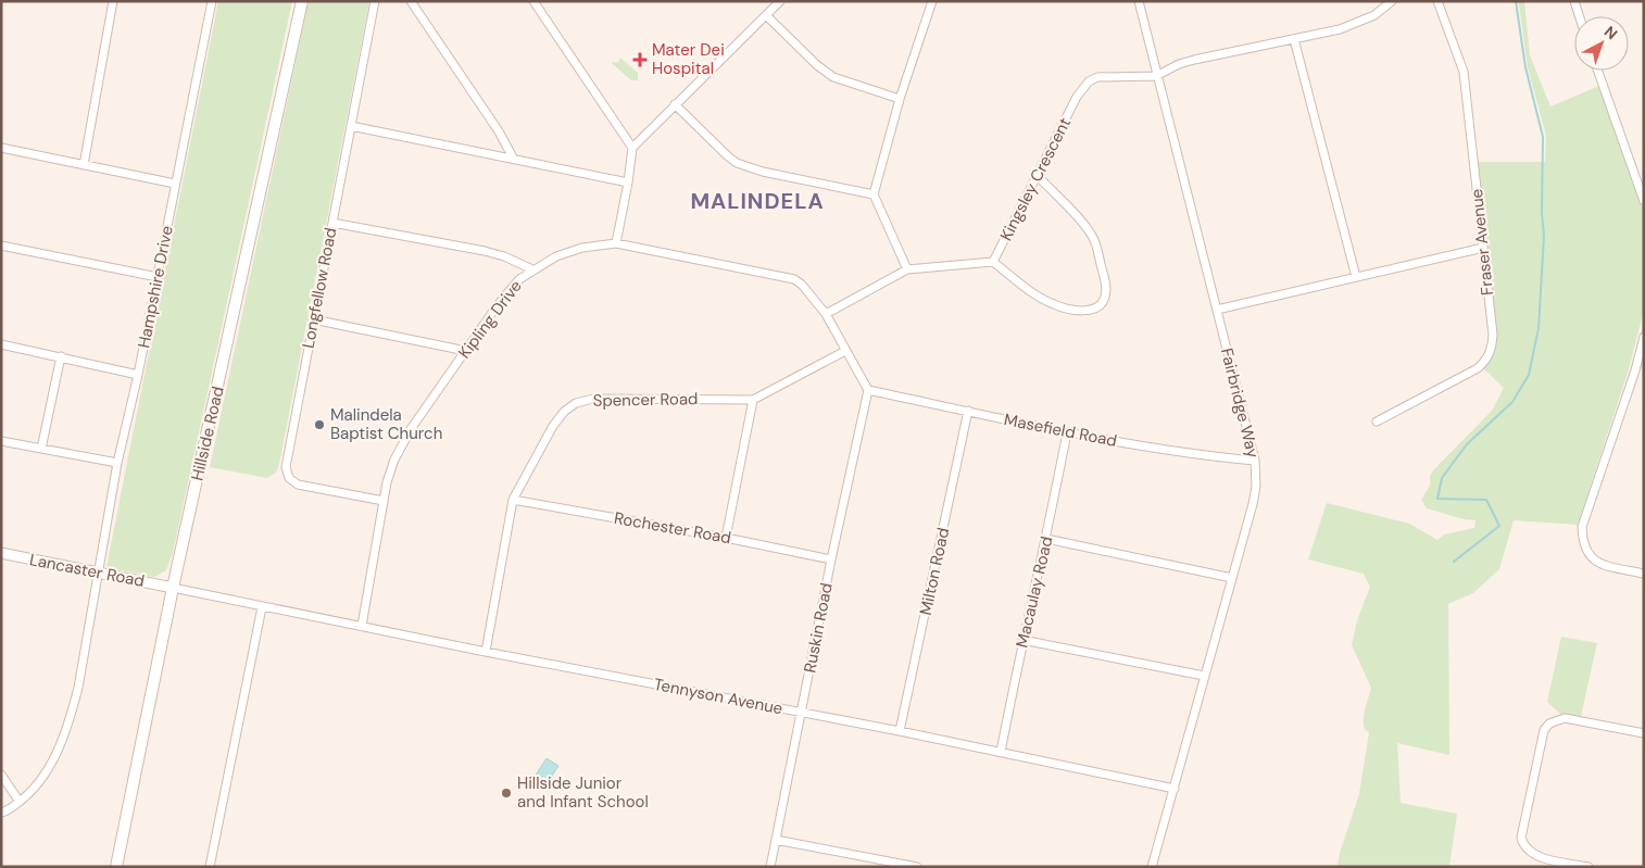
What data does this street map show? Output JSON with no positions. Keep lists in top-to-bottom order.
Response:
{
  "streets": {
    "main road": ["Hillside Road"],
    "street": [
      "Kingsley Crescent",
      "Fraser Avenue",
      "Hampshire Drive",
      "Longfellow Road",
      "Kipling Drive",
      "Spencer Road",
      "Fairbridge Way",
      "Masefield Road",
      "Rochester Road",
      "Lancaster Road",
      "Milton Road",
      "Macaulay Road",
      "Ruskin Road",
      "Tennyson Avenue"
    ]
  },
  "crossings": [
    ["Kingsley Crescent", "Fairbridge Way"],
    ["Hampshire Drive", "Lancaster Road"],
    ["Longfellow Road", "Kipling Drive"],
    ["Kipling Drive", "Spencer Road"],
    ["Kipling Drive", "Masefield Road"],
    ["Kipling Drive", "Ruskin Road"],
    ["Kipling Drive", "Tennyson Avenue"],
    ["Spencer Road", "Rochester Road"],
    ["Spencer Road", "Tennyson Avenue"],
    ["Fairbridge Way", "Masefield Road"],
    ["Fairbridge Way", "Tennyson Avenue"],
    ["Masefield Road", "Milton Road"],
    ["Masefield Road", "Macaulay Road"],
    ["Masefield Road", "Ruskin Road"],
    ["Hillside Road", "Lancaster Road"],
    ["Hillside Road", "Tennyson Avenue"],
    ["Rochester Road", "Ruskin Road"],
    ["Lancaster Road", "Tennyson Avenue"],
    ["Milton Road", "Tennyson Avenue"],
    ["Macaulay Road", "Tennyson Avenue"],
    ["Ruskin Road", "Tennyson Avenue"]
  ],
  "districts": ["MALINDELA"],
  "places": {
    "health": ["Mater Dei Hospital"],
    "other": ["Malindela Baptist Church", "Hillside Junior and Infant School"]
  },
  "north": "top right"
}
